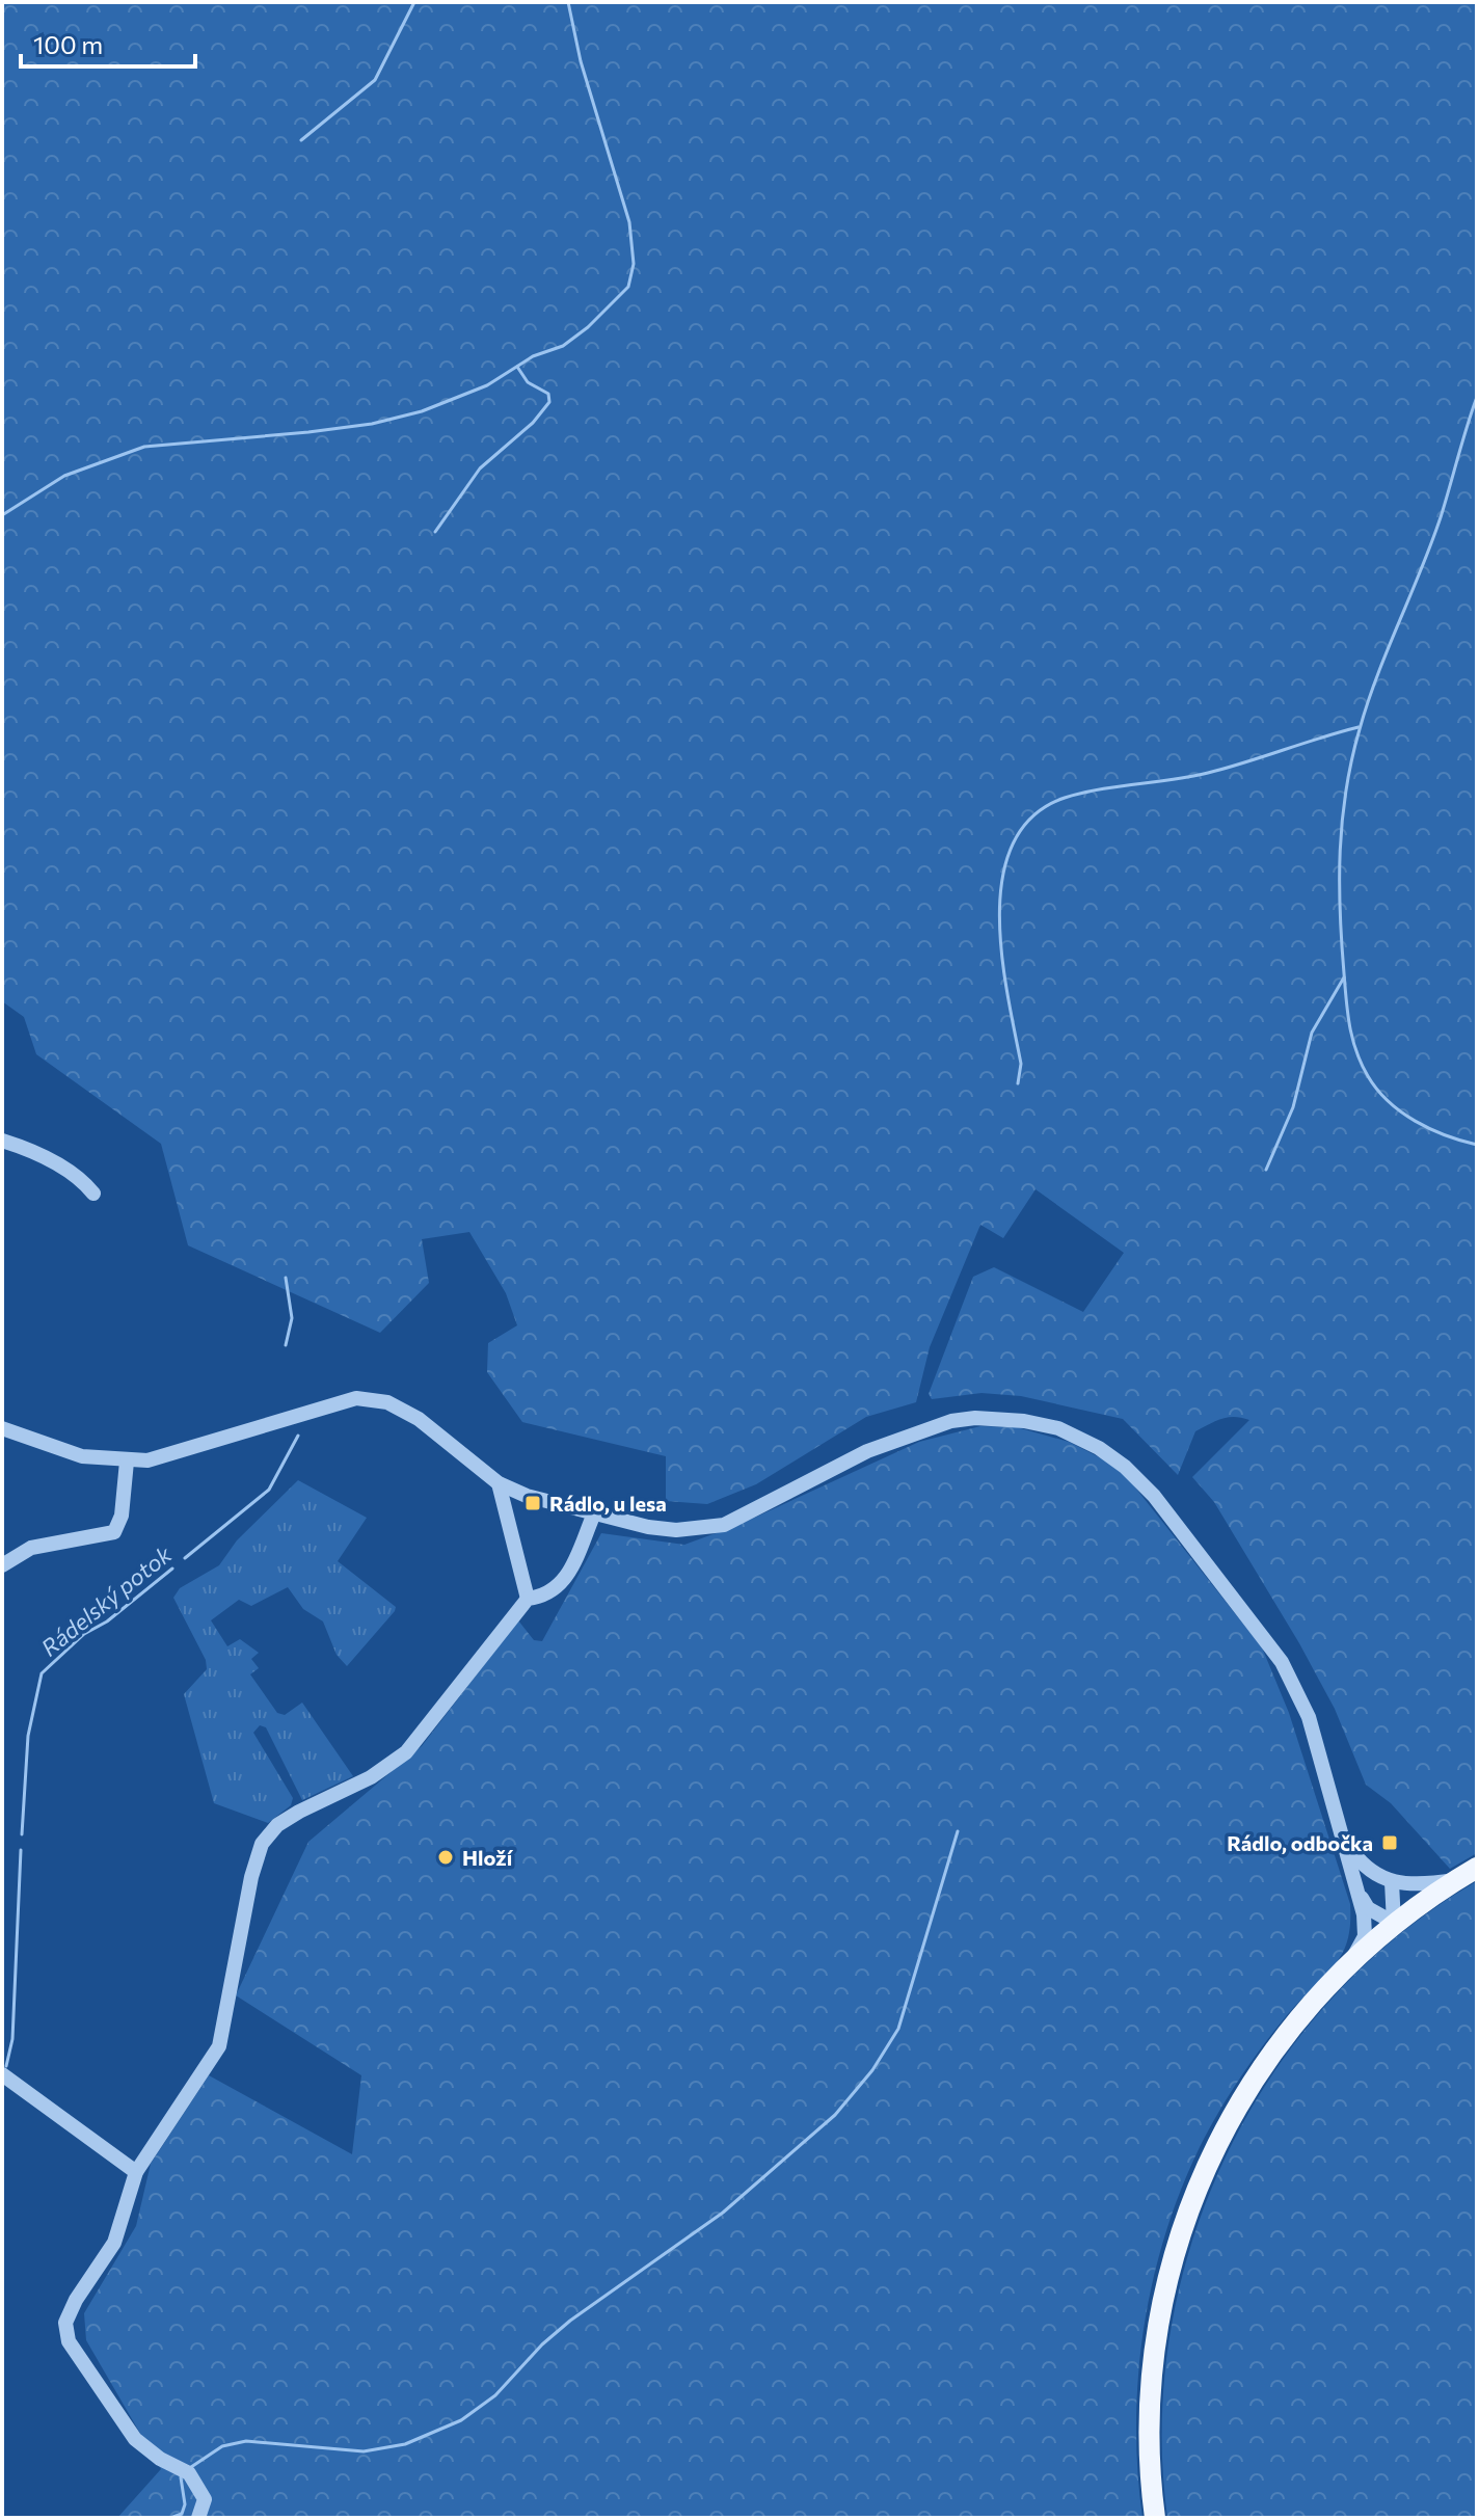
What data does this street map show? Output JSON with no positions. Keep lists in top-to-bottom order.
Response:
{
  "water": ["Rádelský potok"],
  "places": {
    "transit": ["Rádlo, u lesa", "Rádlo, odbočka"],
    "other": ["Hloží"]
  },
  "scale_bar": "100 m"
}
